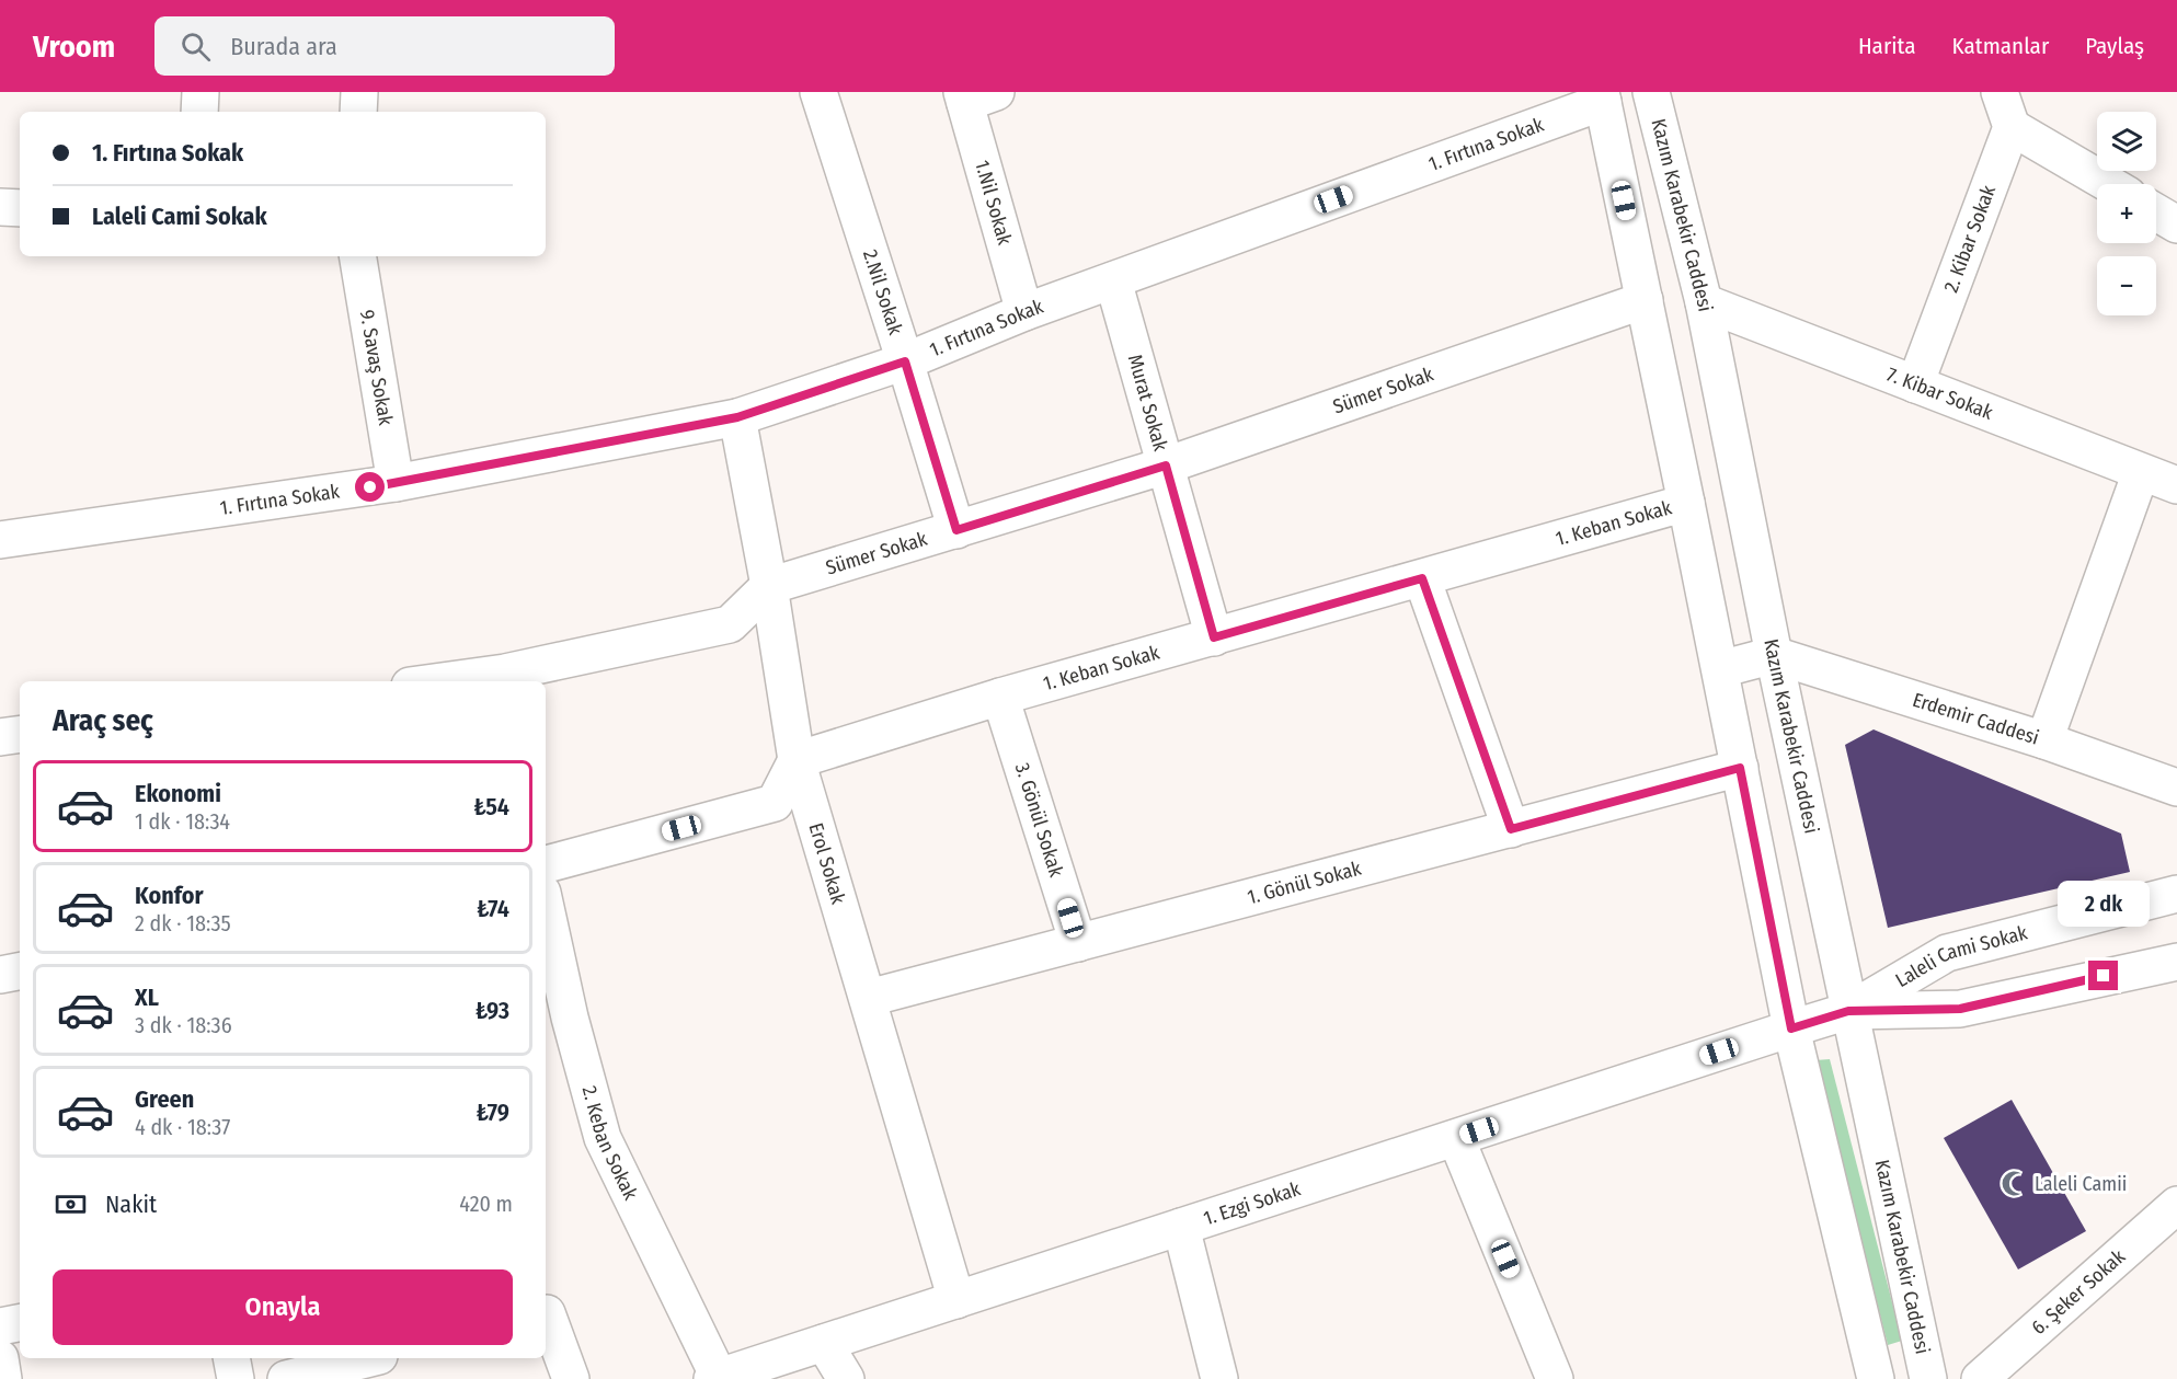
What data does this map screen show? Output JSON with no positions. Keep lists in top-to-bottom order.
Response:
{
  "streets": {
    "street": [
      "1. Fırtına Sokak",
      "1.Nil Sokak",
      "Kazım Karabekir Caddesi",
      "2. Kibar Sokak",
      "2.Nil Sokak",
      "9. Savaş Sokak",
      "Sümer Sokak",
      "7. Kibar Sokak",
      "Murat Sokak",
      "1. Keban Sokak",
      "Erdemir Caddesi",
      "3. Gönül Sokak",
      "Erol Sokak",
      "1. Gönül Sokak",
      "Laleli Cami Sokak",
      "2. Keban Sokak",
      "1. Ezgi Sokak",
      "6. Şeker Sokak"
    ]
  },
  "crossings": [
    ["1. Fırtına Sokak", "1.Nil Sokak"],
    ["1. Fırtına Sokak", "2.Nil Sokak"],
    ["1. Fırtına Sokak", "9. Savaş Sokak"],
    ["1. Fırtına Sokak", "Murat Sokak"],
    ["1. Fırtına Sokak", "Erol Sokak"],
    ["Kazım Karabekir Caddesi", "7. Kibar Sokak"],
    ["Kazım Karabekir Caddesi", "Erdemir Caddesi"],
    ["Kazım Karabekir Caddesi", "Laleli Cami Sokak"],
    ["Kazım Karabekir Caddesi", "1. Ezgi Sokak"],
    ["2. Kibar Sokak", "7. Kibar Sokak"],
    ["2.Nil Sokak", "Sümer Sokak"],
    ["Sümer Sokak", "Murat Sokak"],
    ["Sümer Sokak", "Erol Sokak"],
    ["Murat Sokak", "1. Keban Sokak"],
    ["1. Keban Sokak", "3. Gönül Sokak"],
    ["1. Keban Sokak", "Erol Sokak"],
    ["3. Gönül Sokak", "1. Gönül Sokak"],
    ["Erol Sokak", "1. Gönül Sokak"],
    ["Erol Sokak", "1. Ezgi Sokak"],
    ["Laleli Cami Sokak", "1. Ezgi Sokak"],
    ["2. Keban Sokak", "1. Ezgi Sokak"]
  ],
  "places": {
    "mosque": ["Laleli Camii"]
  },
  "page": {
    "header": "Vroom",
    "search": "Burada ara",
    "nav": ["Harita", "Katmanlar", "Paylaş"],
    "map_buttons": ["+", "−"],
    "banner": ["1. Fırtına Sokak", "Laleli Cami Sokak"],
    "heading": "Araç seç",
    "list": [
      {
        "name": "Ekonomi",
        "note": "1 dk · 18:34",
        "value": "₺54"
      },
      {
        "name": "Konfor",
        "note": "2 dk · 18:35",
        "value": "₺74"
      },
      {
        "name": "XL",
        "note": "3 dk · 18:36",
        "value": "₺93"
      },
      {
        "name": "Green",
        "note": "4 dk · 18:37",
        "value": "₺79"
      }
    ],
    "bubble": "2 dk",
    "pay": ["Nakit", "420 m"],
    "buttons": "Onayla"
  }
}
